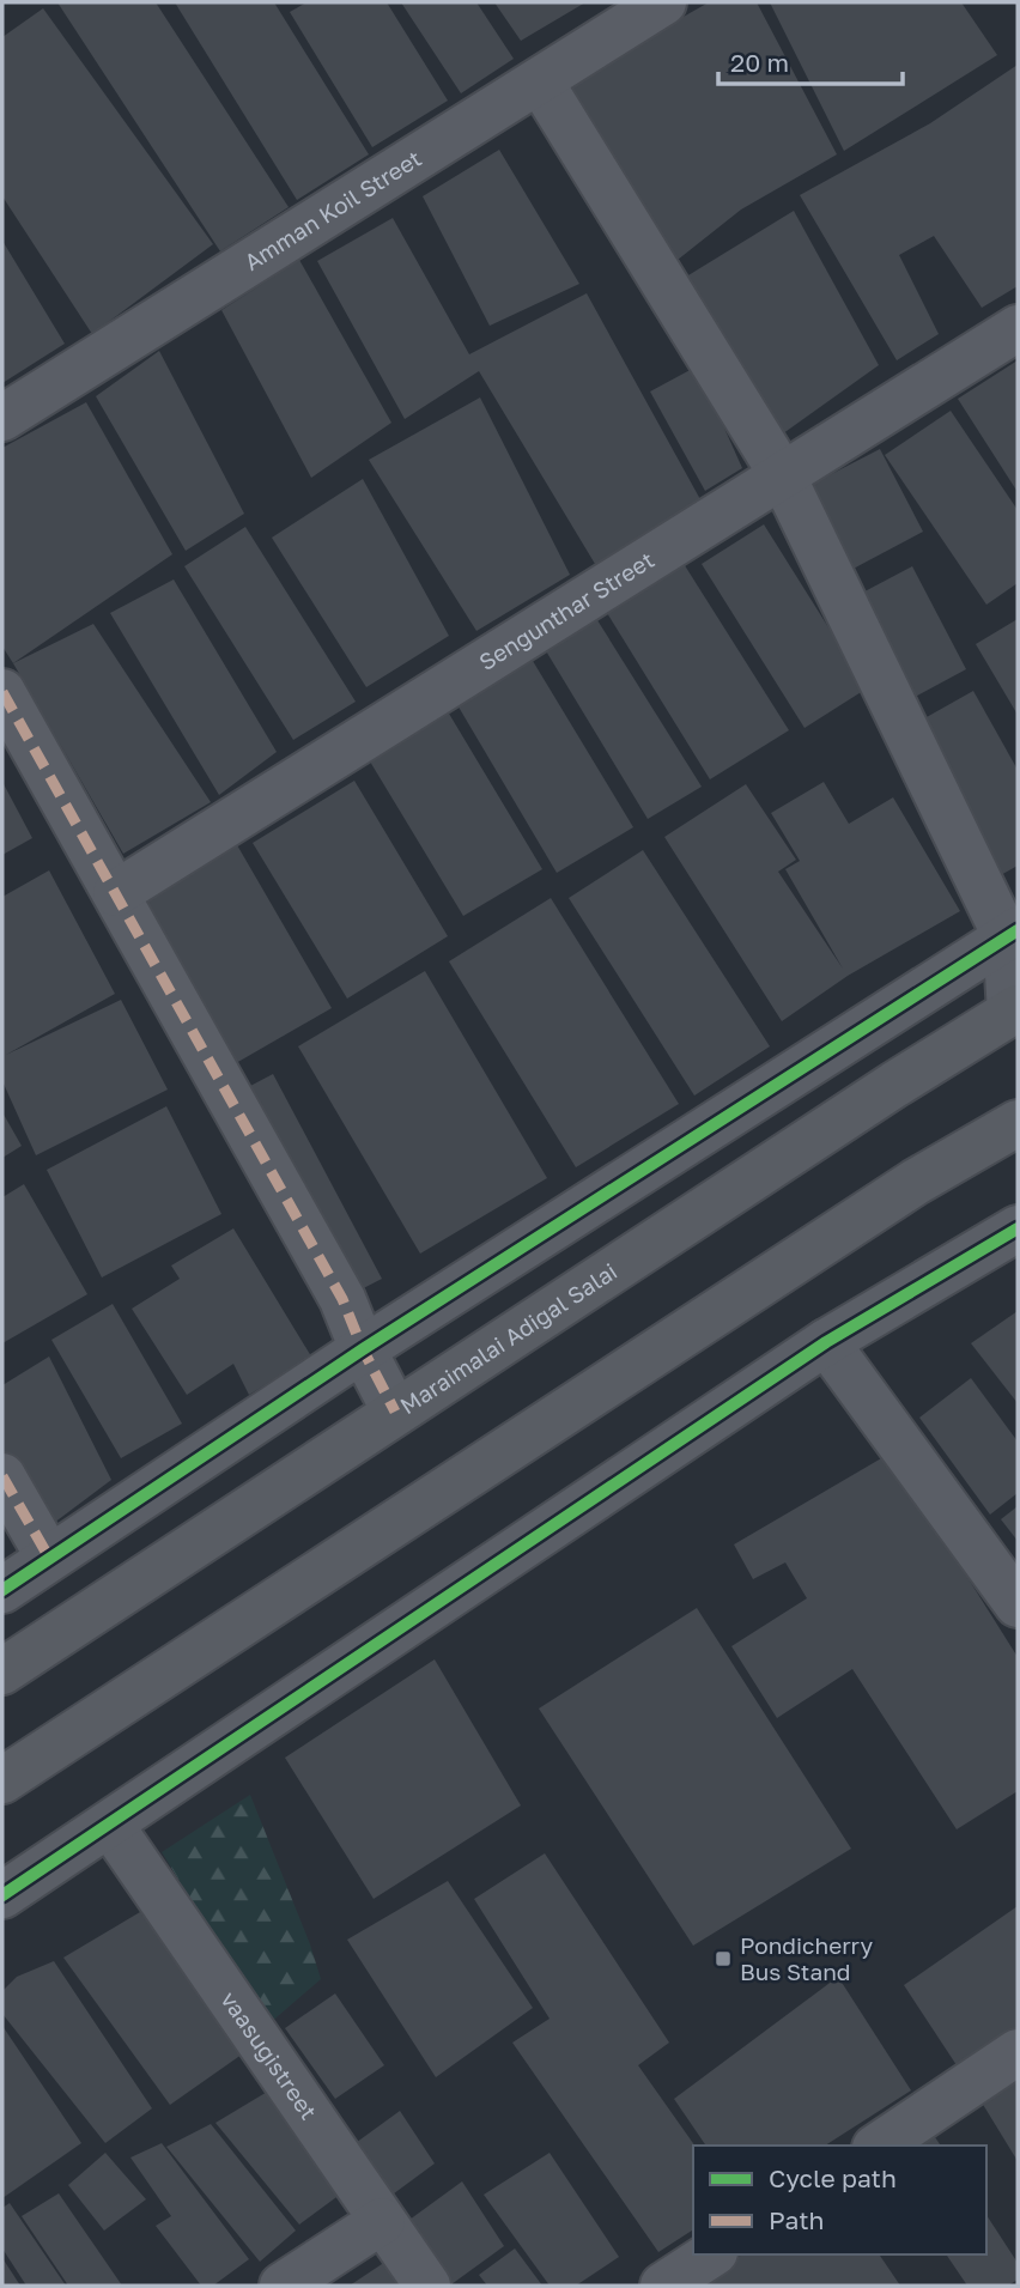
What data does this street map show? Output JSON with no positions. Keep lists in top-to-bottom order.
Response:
{
  "streets": {
    "main road": ["Maraimalai Adigal Salai"],
    "street": ["Amman Koil Street", "Sengunthar Street", "vaasugistreet"]
  },
  "places": {
    "transit": ["Pondicherry Bus Stand"]
  },
  "legend": ["Cycle path", "Path"],
  "scale_bar": "20 m"
}
